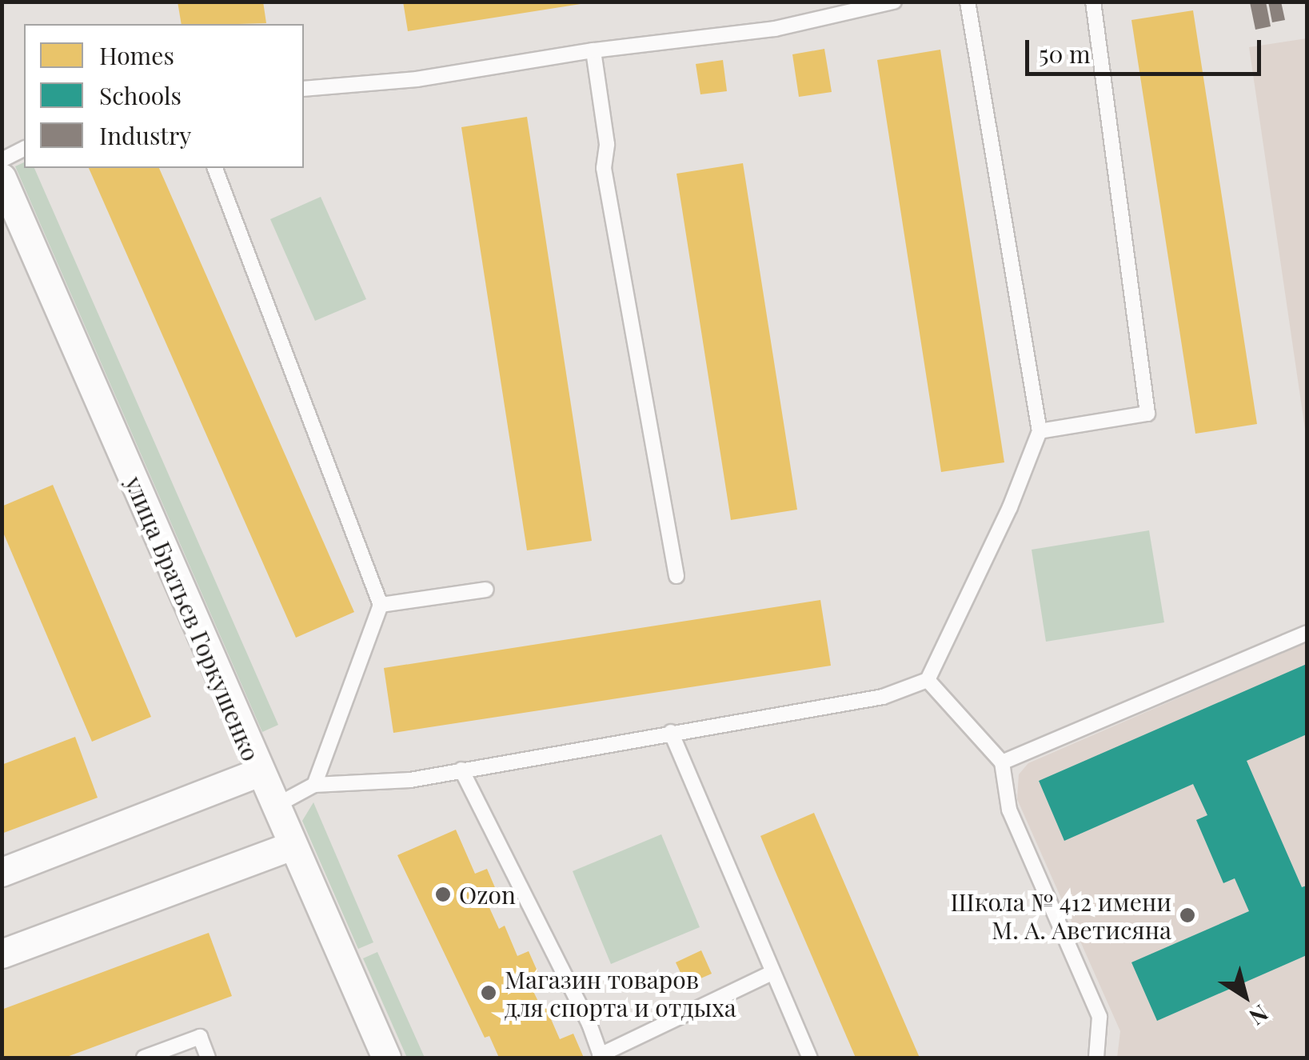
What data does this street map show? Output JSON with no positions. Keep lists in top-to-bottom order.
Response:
{
  "streets": {
    "street": ["улица Братьев Горкушенко"]
  },
  "places": ["Ozon", "Школа № 412 имени М. А. Аветисяна", "Магазин товаров для спорта и отдыха"],
  "legend": ["Homes", "Schools", "Industry"],
  "scale_bar": "50 m",
  "north": "bottom right"
}
